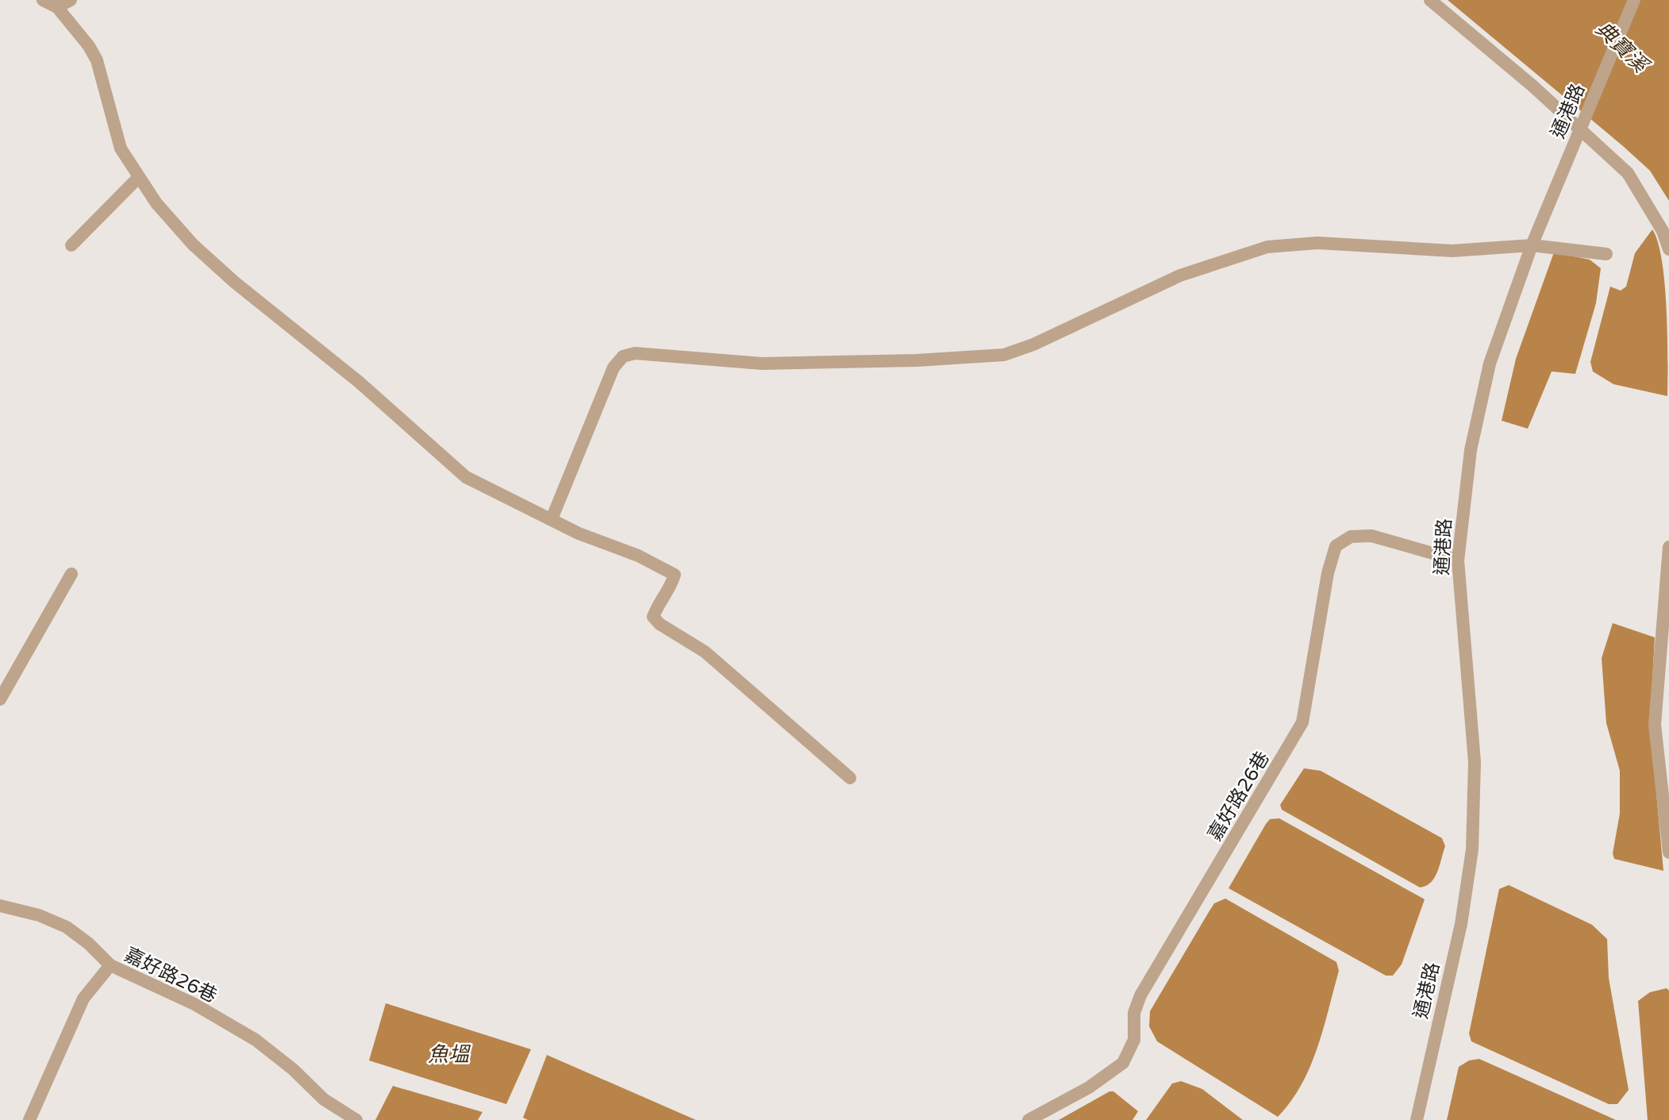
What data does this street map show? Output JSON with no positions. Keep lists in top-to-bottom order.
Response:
{
  "streets": {
    "street": ["通港路", "嘉好路26巷"]
  },
  "crossings": [
    ["通港路", "嘉好路26巷"]
  ],
  "water": ["典寶溪", "魚塭"]
}
